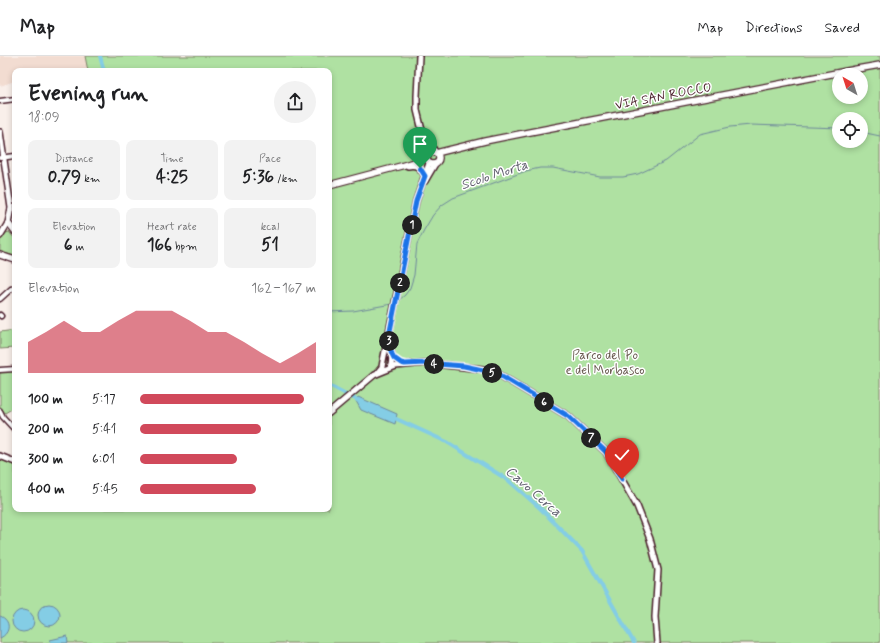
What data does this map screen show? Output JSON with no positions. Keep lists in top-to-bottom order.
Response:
{
  "streets": {
    "main road": ["VIA SAN ROCCO"]
  },
  "water": ["Scolo Morta", "Cavo Cerca"],
  "parks": ["Parco del Po e del Morbasco"],
  "north": "top left",
  "page": {
    "header": "Map",
    "nav": ["Map", "Directions", "Saved"],
    "heading": ["Evening run", "18:09"],
    "stats": [
      ["Distance", "0.79 km"],
      ["Time", "4:25"],
      ["Pace", "5:36 /km"],
      ["Elevation", "6 m"],
      ["Heart rate", "166 bpm"],
      ["kcal", "51"]
    ],
    "pins": [
      "1",
      "2",
      "3",
      "4",
      "5",
      "6",
      "7"
    ],
    "chart": ["Elevation", "162–167 m"],
    "list": [
      {
        "name": "100 m",
        "note": "5:17"
      },
      {
        "name": "200 m",
        "note": "5:41"
      },
      {
        "name": "300 m",
        "note": "6:01"
      },
      {
        "name": "400 m",
        "note": "5:45"
      }
    ]
  }
}
